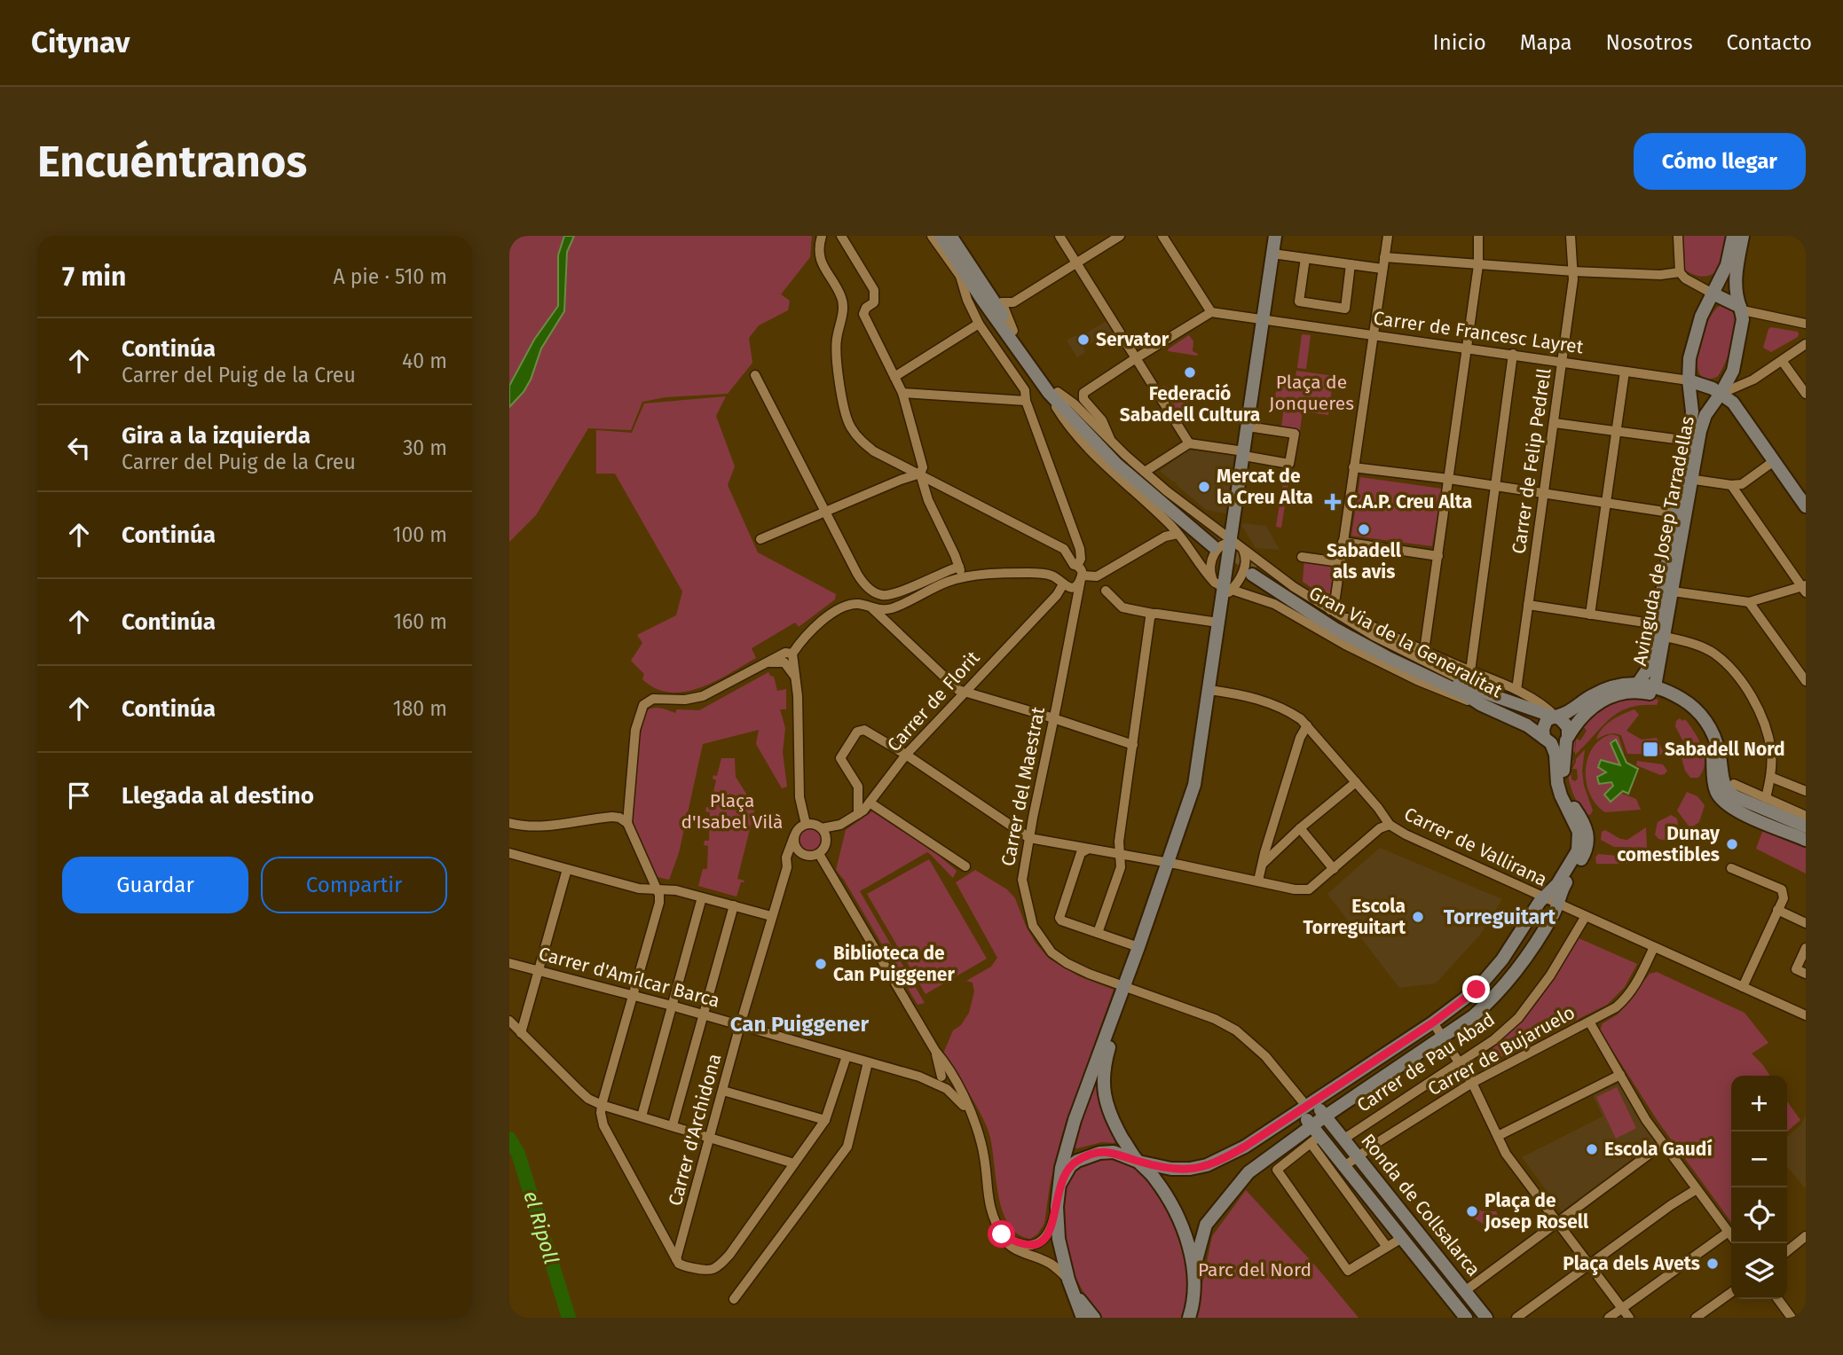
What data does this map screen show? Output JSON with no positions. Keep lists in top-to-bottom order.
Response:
{
  "streets": {
    "street": [
      "Carrer de Francesc Layret",
      "Carrer de Felip Pedrell",
      "Avinguda de Josep Tarradellas",
      "Gran Via de la Generalitat",
      "Carrer de Florit",
      "Carrer del Maestrat",
      "Carrer de Vallirana",
      "Carrer d'Amílcar Barca",
      "Carrer de Bujaruelo",
      "Carrer de Pau Abad",
      "Carrer d'Archidona",
      "Ronda de Collsalarca"
    ]
  },
  "crossings": [
    ["Carrer de Francesc Layret", "Carrer de Felip Pedrell"],
    ["Carrer de Francesc Layret", "Avinguda de Josep Tarradellas"],
    ["Carrer de Florit", "Carrer d'Archidona"],
    ["Carrer del Maestrat", "Ronda de Collsalarca"],
    ["Carrer de Vallirana", "Carrer de Bujaruelo"],
    ["Carrer de Vallirana", "Carrer de Pau Abad"],
    ["Carrer d'Amílcar Barca", "Carrer d'Archidona"],
    ["Carrer de Bujaruelo", "Ronda de Collsalarca"],
    ["Carrer de Pau Abad", "Ronda de Collsalarca"]
  ],
  "districts": ["Torreguitart", "Can Puiggener"],
  "water": ["el Ripoll"],
  "parks": ["Plaça de Jonqueres", "Plaça d'Isabel Vilà", "Parc del Nord"],
  "places": {
    "other": [
      "Servator",
      "Federació Sabadell Cultura",
      "Mercat de la Creu Alta",
      "Sabadell als avis",
      "Dunay comestibles",
      "Escola Torreguitart",
      "Biblioteca de Can Puiggener",
      "Escola Gaudí",
      "Plaça de Josep Rosell",
      "Plaça dels Avets"
    ],
    "health": ["C.A.P. Creu Alta"],
    "transit": ["Sabadell Nord"]
  },
  "page": {
    "header": "Citynav",
    "nav": [
      "Inicio",
      "Mapa",
      "Nosotros",
      "Contacto"
    ],
    "buttons": [
      "Cómo llegar",
      ["Guardar", "Compartir"]
    ],
    "title": "Encuéntranos",
    "heading": ["7 min", "A pie · 510 m"],
    "list": [
      ["Continúa", "Carrer del Puig de la Creu", "40 m"],
      ["Gira a la izquierda", "Carrer del Puig de la Creu", "30 m"],
      ["Continúa", "100 m"],
      ["Continúa", "160 m"],
      ["Continúa", "180 m"],
      "Llegada al destino"
    ],
    "map_buttons": ["+", "−"]
  }
}
